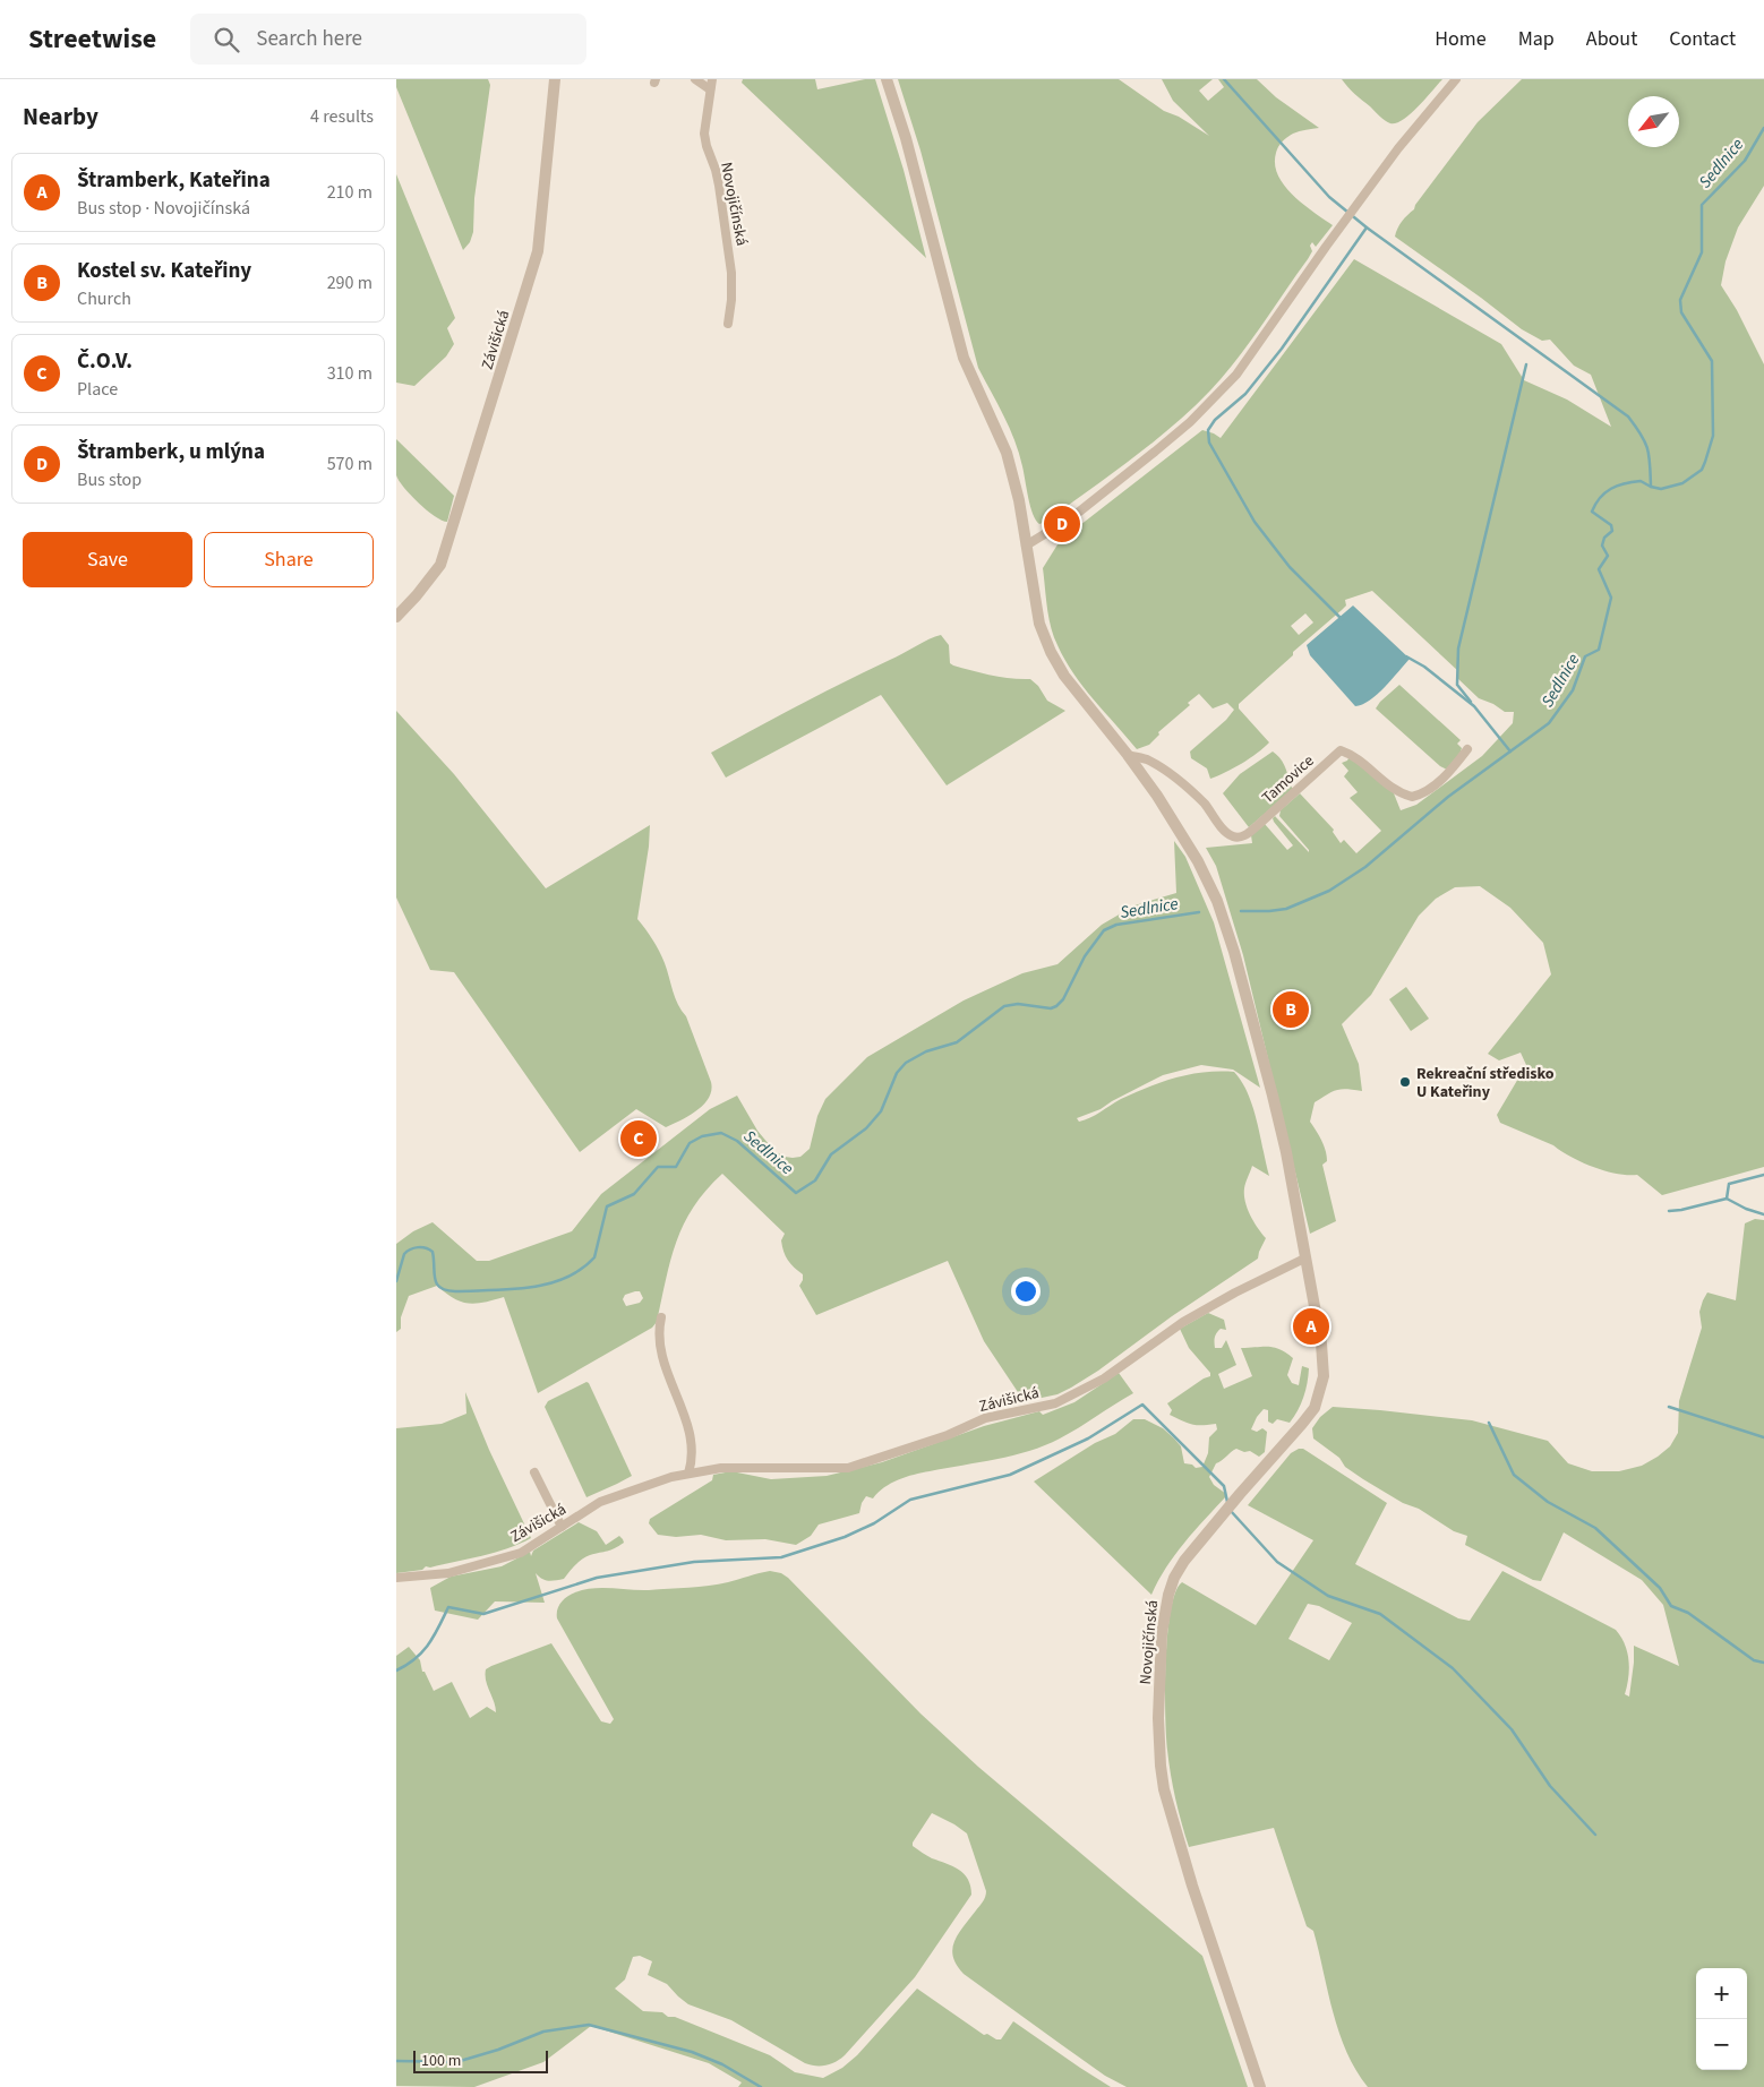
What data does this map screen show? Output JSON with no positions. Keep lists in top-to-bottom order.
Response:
{
  "streets": {
    "street": ["Novojičínská", "Závišická", "Tamovice"]
  },
  "crossings": [
    ["Novojičínská", "Závišická"],
    ["Novojičínská", "Tamovice"]
  ],
  "water": ["Sedlnice"],
  "places": ["Rekreační středisko U Kateřiny"],
  "scale_bar": "100 m",
  "north": "bottom left",
  "page": {
    "header": "Streetwise",
    "search": "Search here",
    "nav": [
      "Home",
      "Map",
      "About",
      "Contact"
    ],
    "heading": ["Nearby", "4 results"],
    "list": [
      {
        "mark": "A",
        "name": "Štramberk, Kateřina",
        "note": "Bus stop · Novojičínská",
        "value": "210 m"
      },
      {
        "mark": "B",
        "name": "Kostel sv. Kateřiny",
        "note": "Church",
        "value": "290 m"
      },
      {
        "mark": "C",
        "name": "Č.O.V.",
        "note": "Place",
        "value": "310 m"
      },
      {
        "mark": "D",
        "name": "Štramberk, u mlýna",
        "note": "Bus stop",
        "value": "570 m"
      }
    ],
    "pins": [
      "D",
      "B",
      "C",
      "A"
    ],
    "buttons": ["Save", "Share"],
    "map_buttons": ["+", "−"],
    "scale": "100 m"
  }
}
